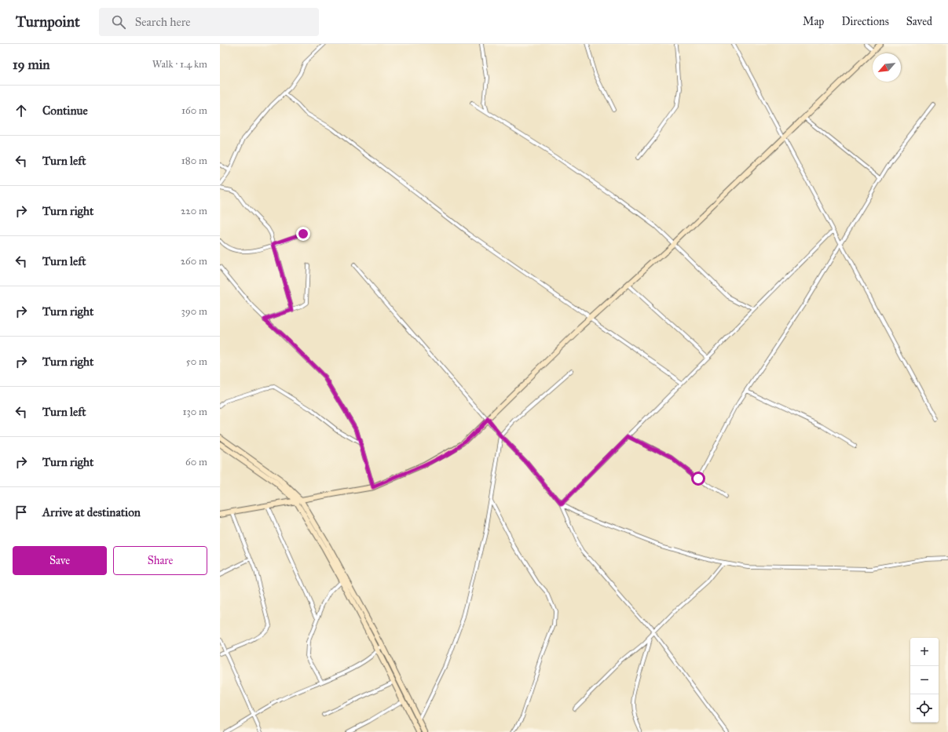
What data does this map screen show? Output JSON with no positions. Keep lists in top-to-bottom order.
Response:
{
  "north": "bottom left",
  "page": {
    "header": "Turnpoint",
    "search": "Search here",
    "nav": ["Map", "Directions", "Saved"],
    "heading": ["19 min", "Walk · 1.4 km"],
    "list": [
      ["Continue", "160 m"],
      ["Turn left", "180 m"],
      ["Turn right", "220 m"],
      ["Turn left", "260 m"],
      ["Turn right", "390 m"],
      ["Turn right", "50 m"],
      ["Turn left", "130 m"],
      ["Turn right", "60 m"],
      "Arrive at destination"
    ],
    "buttons": ["Save", "Share"],
    "map_buttons": ["+", "−"]
  }
}
